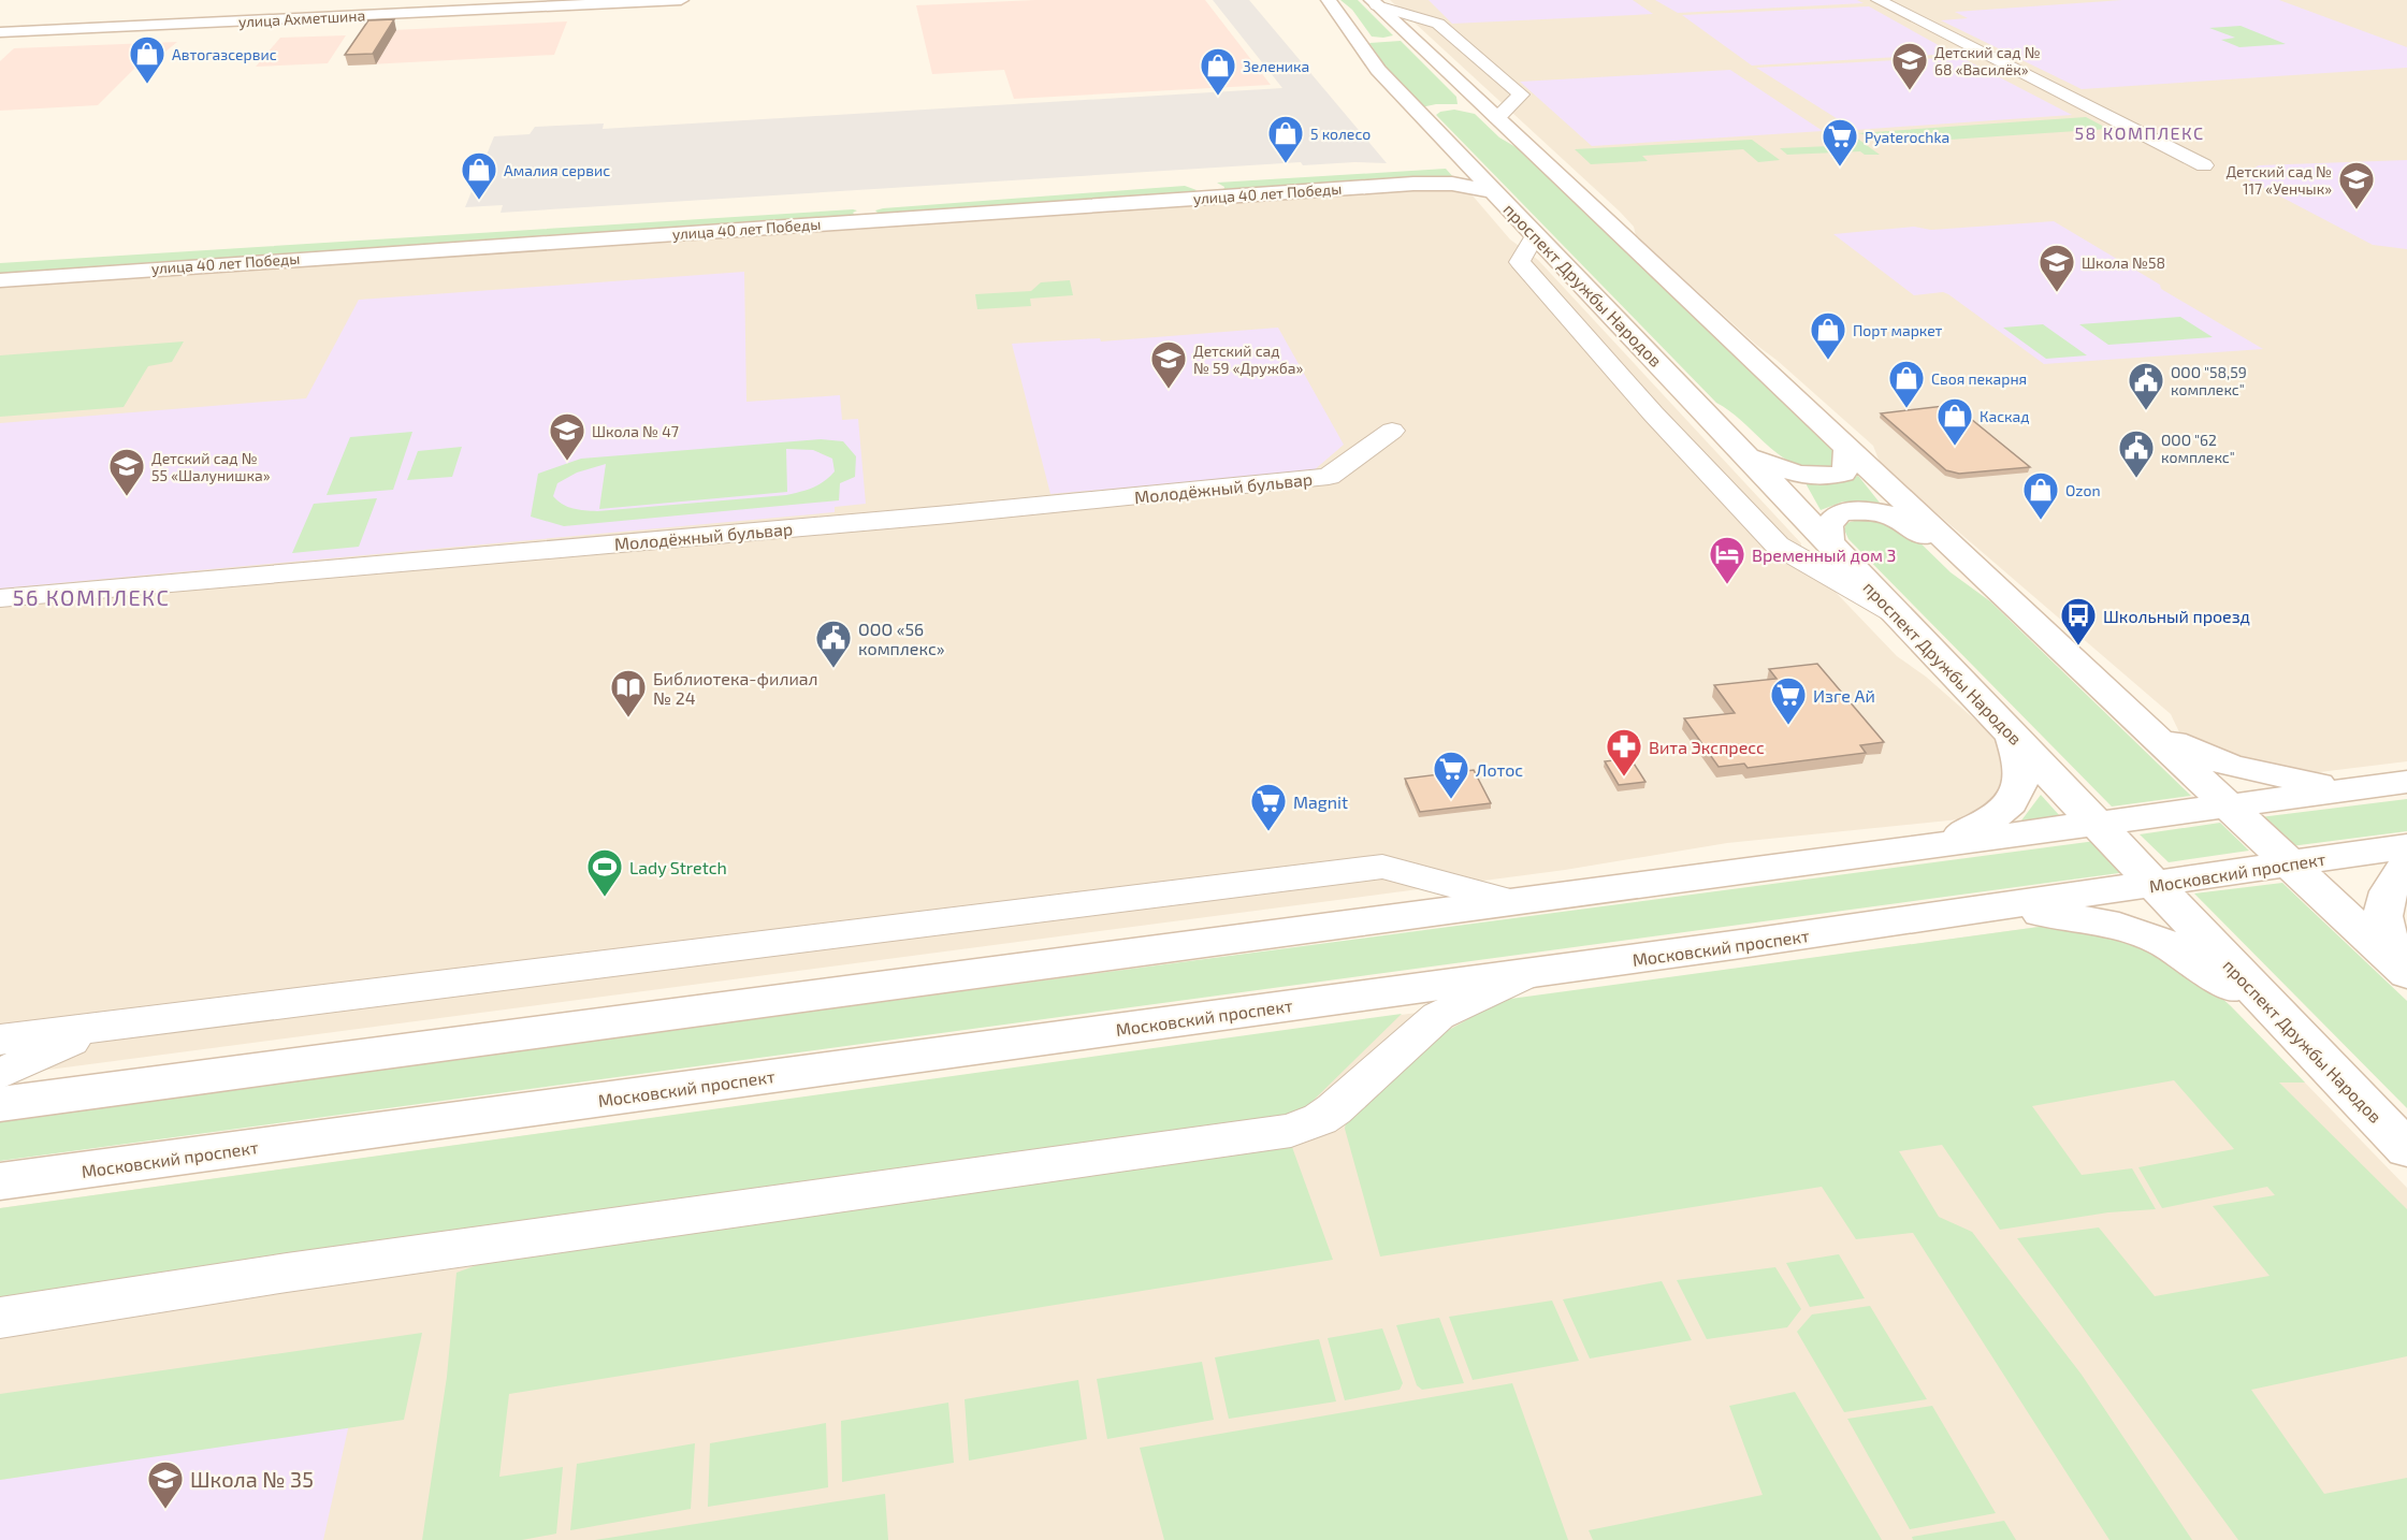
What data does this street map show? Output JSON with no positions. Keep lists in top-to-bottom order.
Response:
{
  "streets": {
    "main road": [
      "улица Ахметшина",
      "улица 40 лет Победы",
      "проспект Дружбы Народов",
      "Московский проспект"
    ],
    "street": ["Молодёжный бульвар"]
  },
  "crossings": [
    ["улица 40 лет Победы", "проспект Дружбы Народов"],
    ["проспект Дружбы Народов", "Московский проспект"]
  ],
  "districts": ["58 КОМПЛЕКС", "56 КОМПЛЕКС"],
  "places": {
    "shop": [
      "Автогазсервис",
      "Зеленика",
      "5 колесо",
      "Амалия сервис",
      "Порт маркет",
      "Своя пекарня",
      "Каскад",
      "Ozon"
    ],
    "school or university": [
      "Детский сад № 68 «Василёк»",
      "Детский сад № 117 «Уенчык»",
      "Школа №58",
      "Детский сад № 59 «Дружба»",
      "Школа № 47",
      "Детский сад № 55 «Шалунишка»",
      "Школа № 35"
    ],
    "supermarket": [
      "Pyaterochka",
      "Изге Ай",
      "Лотос",
      "Magnit"
    ],
    "public building": ["ООО \"58,59 комплекс\"", "ООО \"62 комплекс\"", "ООО «56 комплекс»"],
    "hotel": ["Временный дом 3"],
    "bus stop": ["Школьный проезд"],
    "library": ["Библиотека-филиал № 24"],
    "pharmacy": ["Вита Экспресс"],
    "sports": ["Lady Stretch"]
  }
}
